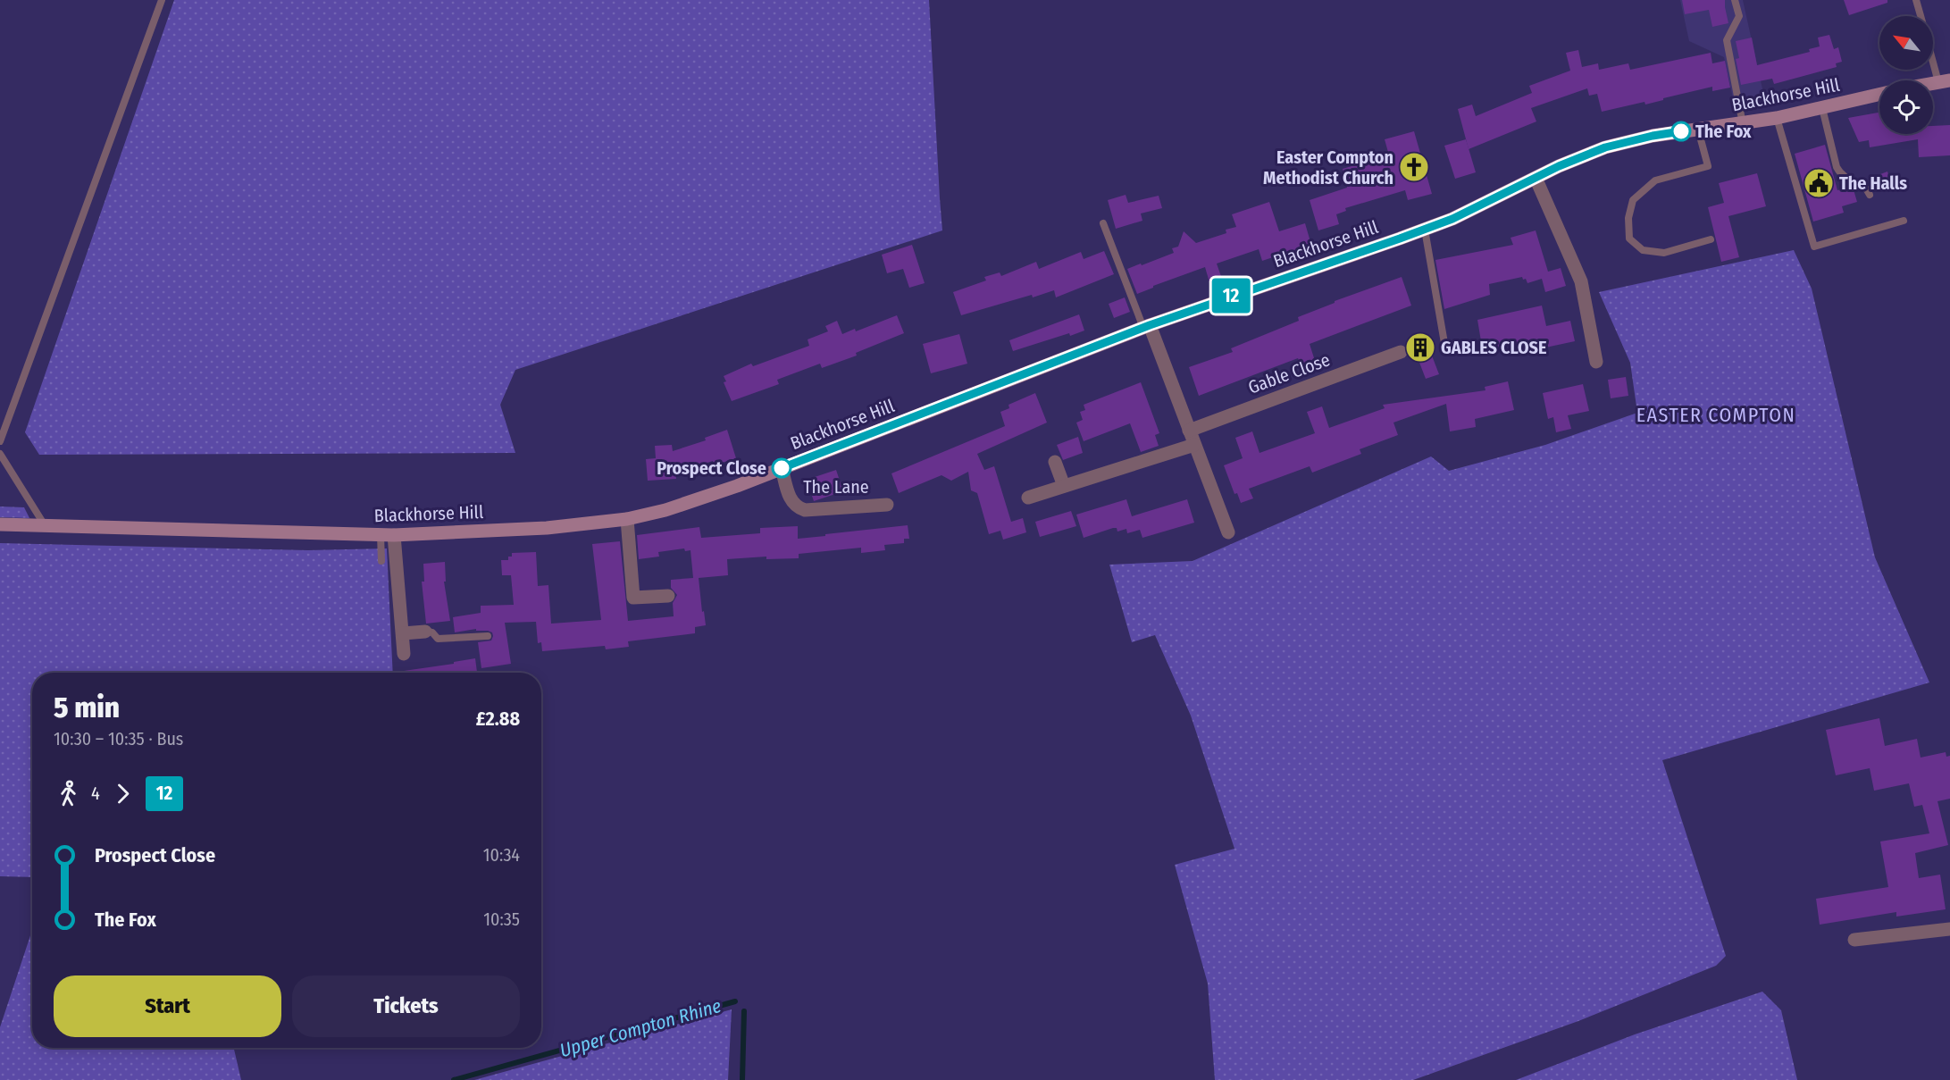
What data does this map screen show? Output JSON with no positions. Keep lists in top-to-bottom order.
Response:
{
  "streets": {
    "main road": ["Blackhorse Hill"],
    "street": ["Gable Close", "The Lane"]
  },
  "crossings": [
    ["Blackhorse Hill", "The Lane"]
  ],
  "districts": ["EASTER COMPTON"],
  "water": ["Upper Compton Rhine"],
  "places": {
    "other": ["The Fox", "Prospect Close"],
    "church": ["Easter Compton Methodist Church"],
    "public building": ["The Halls"],
    "building": ["GABLES CLOSE"]
  },
  "lines": ["bus line 12"],
  "north": "top left",
  "page": {
    "on_map": "12",
    "heading": ["5 min", "10:30 – 10:35 · Bus", "£2.88"],
    "legs": ["4", "12"],
    "list": [
      {
        "name": "Prospect Close",
        "value": "10:34"
      },
      {
        "name": "The Fox",
        "value": "10:35"
      }
    ],
    "buttons": ["Start", "Tickets"]
  }
}
